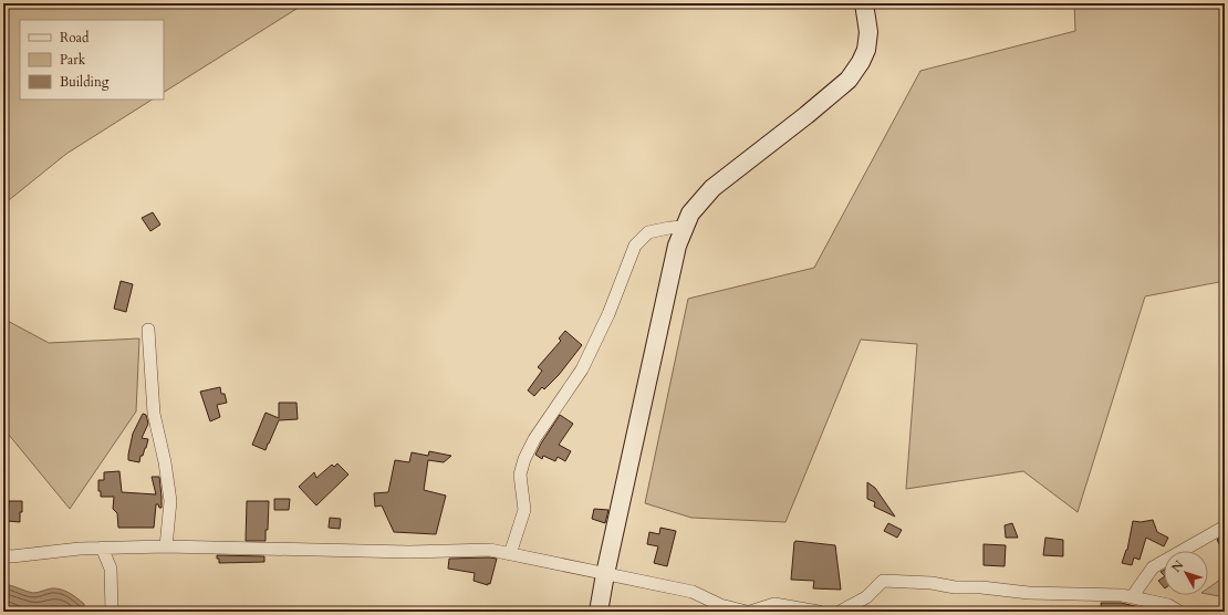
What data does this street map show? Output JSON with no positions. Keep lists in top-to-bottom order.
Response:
{
  "legend": ["Road", "Park", "Building"],
  "north": "top left"
}
